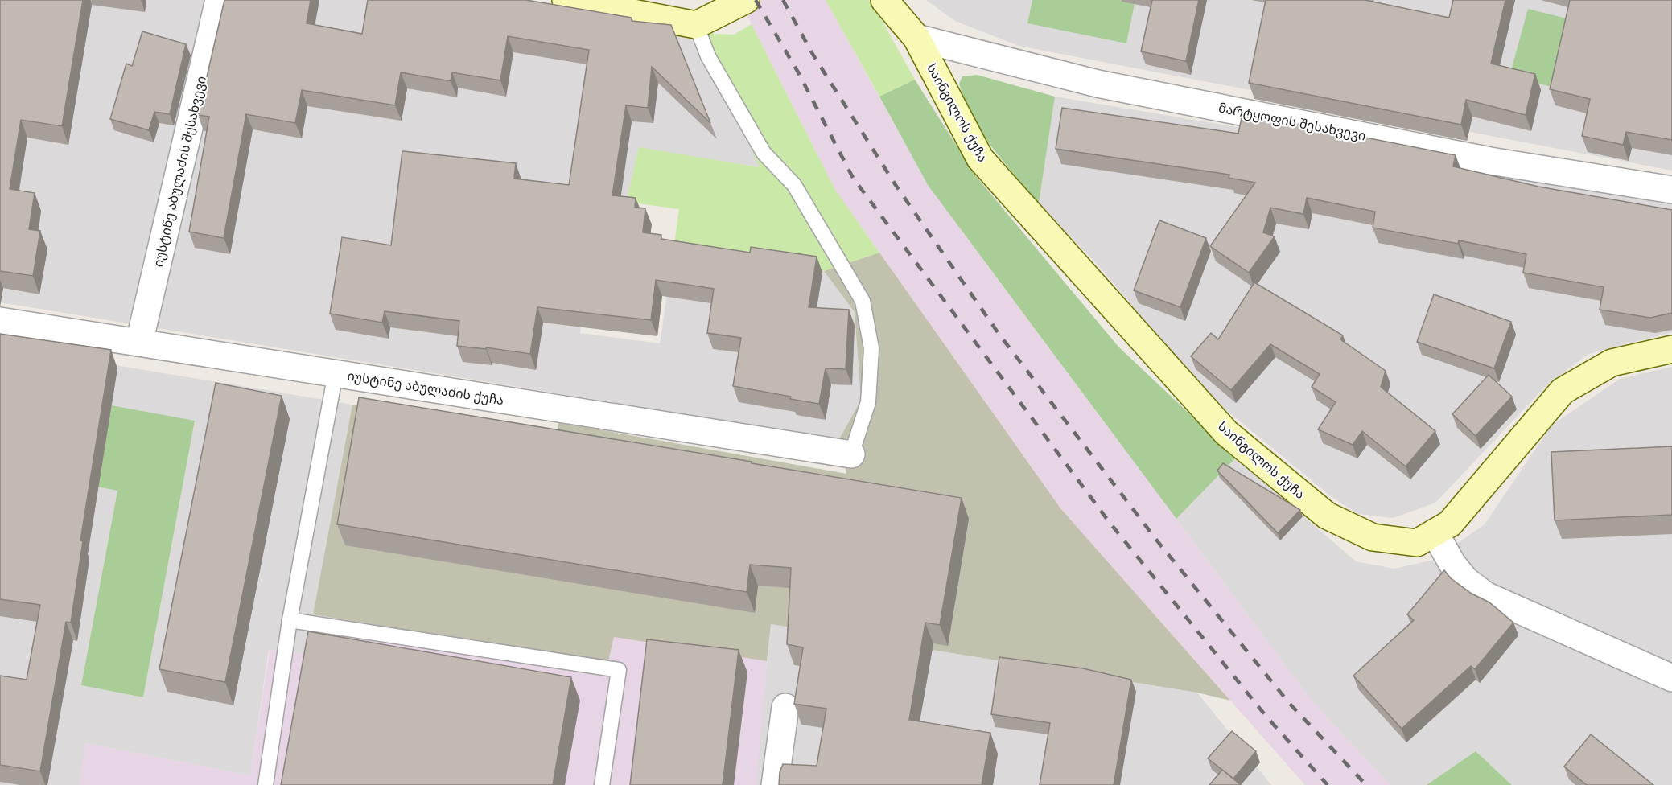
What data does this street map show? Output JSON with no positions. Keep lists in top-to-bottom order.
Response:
{
  "streets": {
    "street": [
      "საინგილოს ქუჩა",
      "მარტყოფის შესახვევი",
      "იუსტინე აბულაძის შესახვევი",
      "იუსტინე აბულაძის ქუჩა"
    ]
  },
  "crossings": [
    ["საინგილოს ქუჩა", "მარტყოფის შესახვევი"],
    ["იუსტინე აბულაძის შესახვევი", "იუსტინე აბულაძის ქუჩა"]
  ]
}
